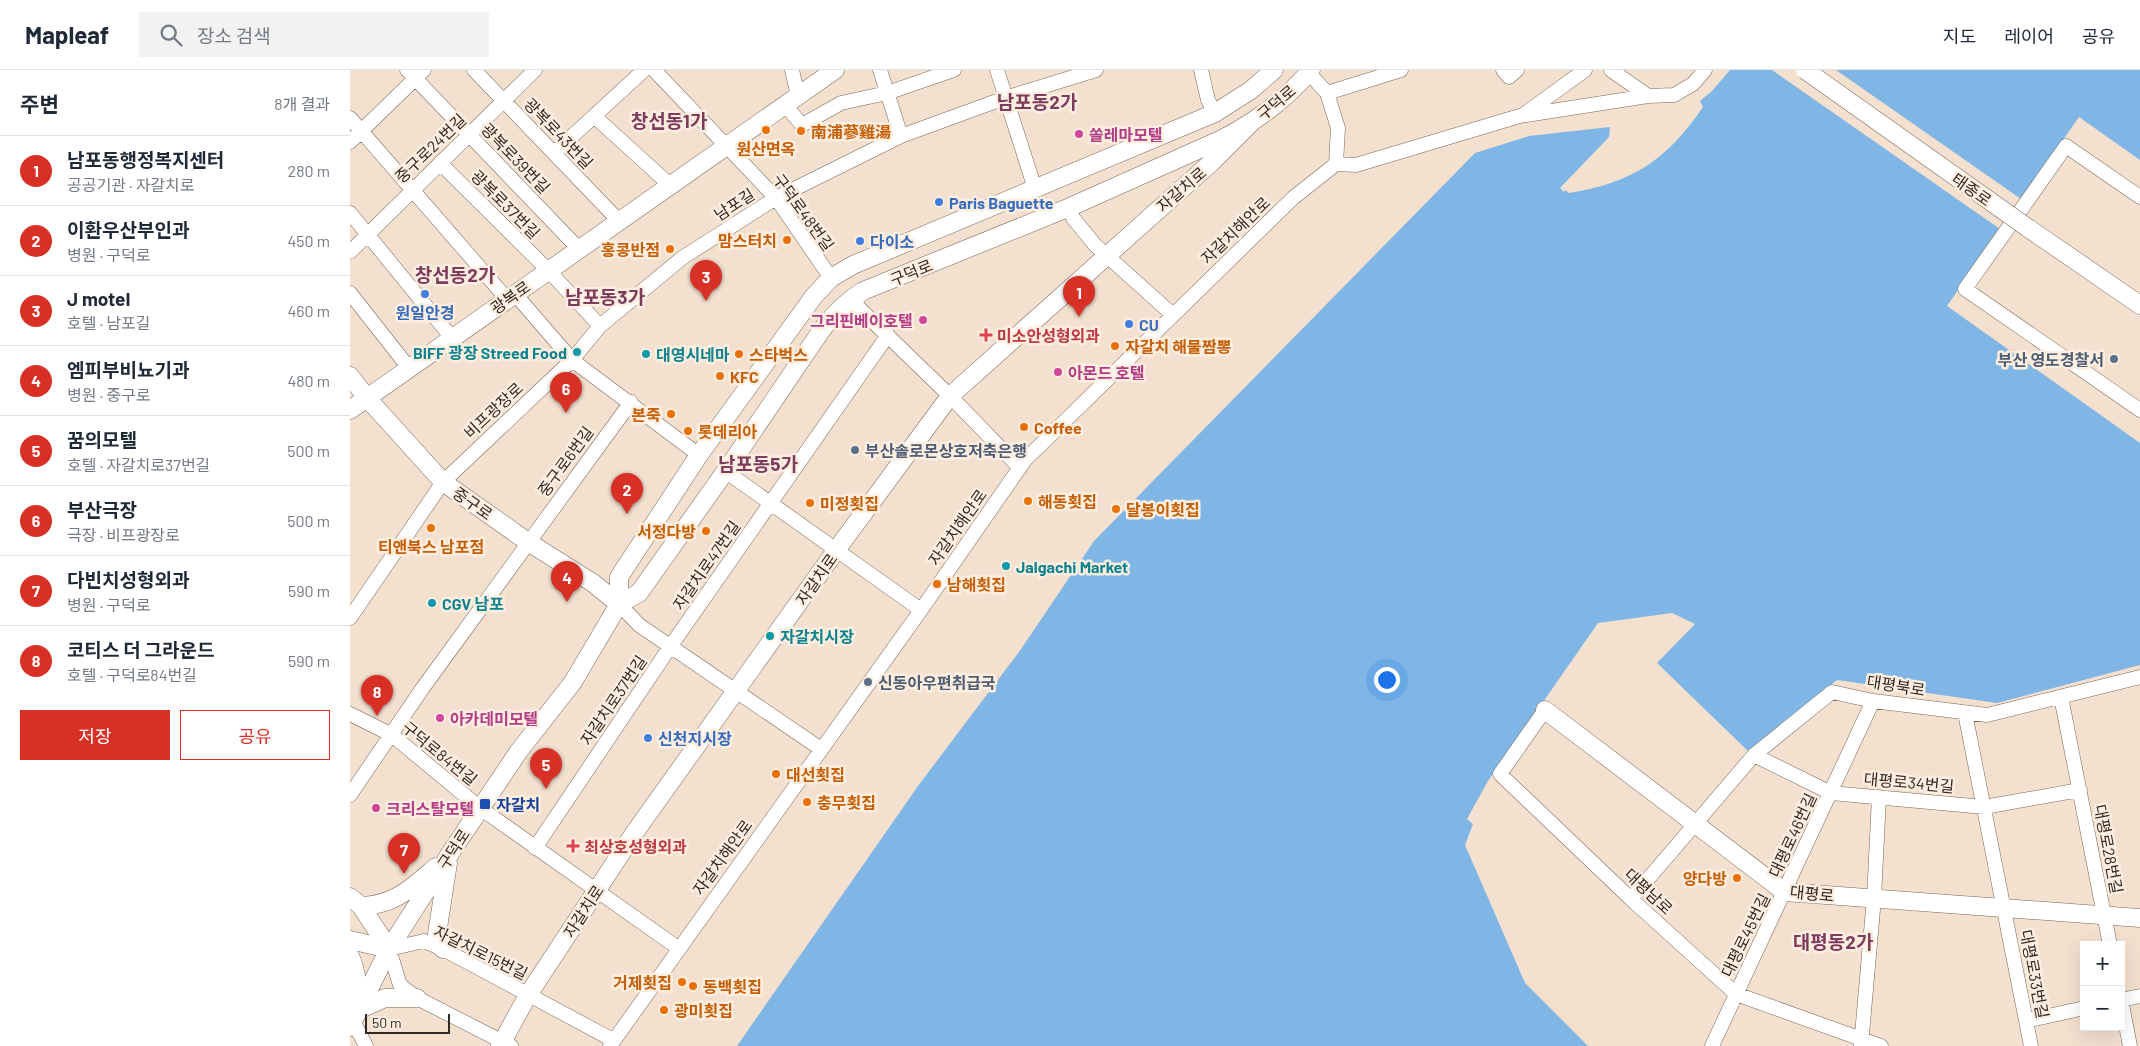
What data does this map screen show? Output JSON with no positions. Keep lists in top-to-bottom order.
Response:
{
  "streets": {
    "main road": [
      "구덕로",
      "자갈치로",
      "태종로",
      "광복로",
      "중구로",
      "대평로"
    ],
    "street": [
      "광복로43번길",
      "중구로24번길",
      "광복로39번길",
      "광복로37번길",
      "남포길",
      "구덕로48번길",
      "자갈치해안로",
      "비프광장로",
      "중구로6번길",
      "자갈치로47번길",
      "대평북로",
      "자갈치로37번길",
      "구덕로84번길",
      "대평로34번길",
      "대평로46번길",
      "대평로28번길",
      "대평남로",
      "대평로45번길",
      "자갈치로15번길",
      "대평로33번길"
    ]
  },
  "crossings": [
    ["구덕로", "자갈치로"],
    ["구덕로", "구덕로48번길"],
    ["구덕로", "중구로"],
    ["구덕로", "자갈치로37번길"],
    ["구덕로", "구덕로84번길"],
    ["구덕로", "자갈치로15번길"],
    ["광복로43번길", "중구로24번길"],
    ["광복로43번길", "광복로"],
    ["중구로24번길", "광복로39번길"],
    ["중구로24번길", "광복로37번길"],
    ["광복로39번길", "광복로"],
    ["자갈치로", "자갈치로37번길"],
    ["자갈치로", "구덕로84번길"],
    ["자갈치로", "자갈치로15번길"],
    ["광복로37번길", "광복로"],
    ["남포길", "구덕로48번길"],
    ["남포길", "비프광장로"],
    ["구덕로48번길", "광복로"],
    ["자갈치해안로", "자갈치로37번길"],
    ["자갈치해안로", "구덕로84번길"],
    ["자갈치해안로", "자갈치로15번길"],
    ["광복로", "중구로"],
    ["비프광장로", "중구로"],
    ["중구로6번길", "중구로"],
    ["중구로6번길", "구덕로84번길"],
    ["중구로", "자갈치로37번길"],
    ["자갈치로47번길", "자갈치로37번길"],
    ["대평북로", "대평로34번길"],
    ["대평북로", "대평로46번길"],
    ["대평북로", "대평로28번길"],
    ["대평북로", "대평남로"],
    ["대평북로", "대평로"],
    ["자갈치로37번길", "구덕로84번길"],
    ["대평로34번길", "대평로46번길"],
    ["대평로34번길", "대평로28번길"],
    ["대평로34번길", "대평로"],
    ["대평로34번길", "대평로33번길"],
    ["대평로46번길", "대평로"],
    ["대평로46번길", "대평로45번길"],
    ["대평로28번길", "대평로"],
    ["대평남로", "대평로"],
    ["대평남로", "대평로45번길"],
    ["대평로", "대평로45번길"],
    ["대평로", "대평로33번길"]
  ],
  "districts": [
    "남포동2가",
    "창선동1가",
    "창선동2가",
    "남포동3가",
    "남포동5가",
    "대평동2가"
  ],
  "places": {
    "other": [
      "원산면옥",
      "南浦蔘雞湯",
      "쏠레마모텔",
      "Paris Baguette",
      "맘스터치",
      "다이소",
      "홍콩반점",
      "원일안경",
      "그리핀베이호텔",
      "CU",
      "자갈치 해물짬뽕",
      "BIFF 광장 Streed Food",
      "대영시네마",
      "스타벅스",
      "부산 영도경찰서",
      "아몬드 호텔",
      "KFC",
      "본죽",
      "Coffee",
      "롯데리아",
      "부산솔로몬상호저축은행",
      "해동횟집",
      "미정횟집",
      "달봉이횟집",
      "티앤북스 남포점",
      "서정다방",
      "Jalgachi Market",
      "남해횟집",
      "CGV 남포",
      "자갈치시장",
      "신동아우편취급국",
      "아카데미모텔",
      "신천지시장",
      "대선횟집",
      "충무횟집",
      "크리스탈모텔",
      "양다방",
      "거제횟집",
      "동백횟집",
      "광미횟집"
    ],
    "health": ["미소안성형외과", "최상호성형외과"],
    "transit": ["자갈치"]
  },
  "scale_bar": "50 m",
  "page": {
    "header": "Mapleaf",
    "search": "장소 검색",
    "nav": ["지도", "레이어", "공유"],
    "heading": ["주변", "8개 결과"],
    "list": [
      {
        "mark": "1",
        "name": "남포동행정복지센터",
        "note": "공공기관 · 자갈치로",
        "value": "280 m"
      },
      {
        "mark": "2",
        "name": "이환우산부인과",
        "note": "병원 · 구덕로",
        "value": "450 m"
      },
      {
        "mark": "3",
        "name": "J moteI",
        "note": "호텔 · 남포길",
        "value": "460 m"
      },
      {
        "mark": "4",
        "name": "엠피부비뇨기과",
        "note": "병원 · 중구로",
        "value": "480 m"
      },
      {
        "mark": "5",
        "name": "꿈의모텔",
        "note": "호텔 · 자갈치로37번길",
        "value": "500 m"
      },
      {
        "mark": "6",
        "name": "부산극장",
        "note": "극장 · 비프광장로",
        "value": "500 m"
      },
      {
        "mark": "7",
        "name": "다빈치성형외과",
        "note": "병원 · 구덕로",
        "value": "590 m"
      },
      {
        "mark": "8",
        "name": "코티스 더 그라운드",
        "note": "호텔 · 구덕로84번길",
        "value": "590 m"
      }
    ],
    "pins": [
      "3",
      "1",
      "6",
      "2",
      "4",
      "8",
      "5",
      "7"
    ],
    "buttons": ["저장", "공유"],
    "map_buttons": ["+", "−"],
    "scale": "50 m"
  }
}
